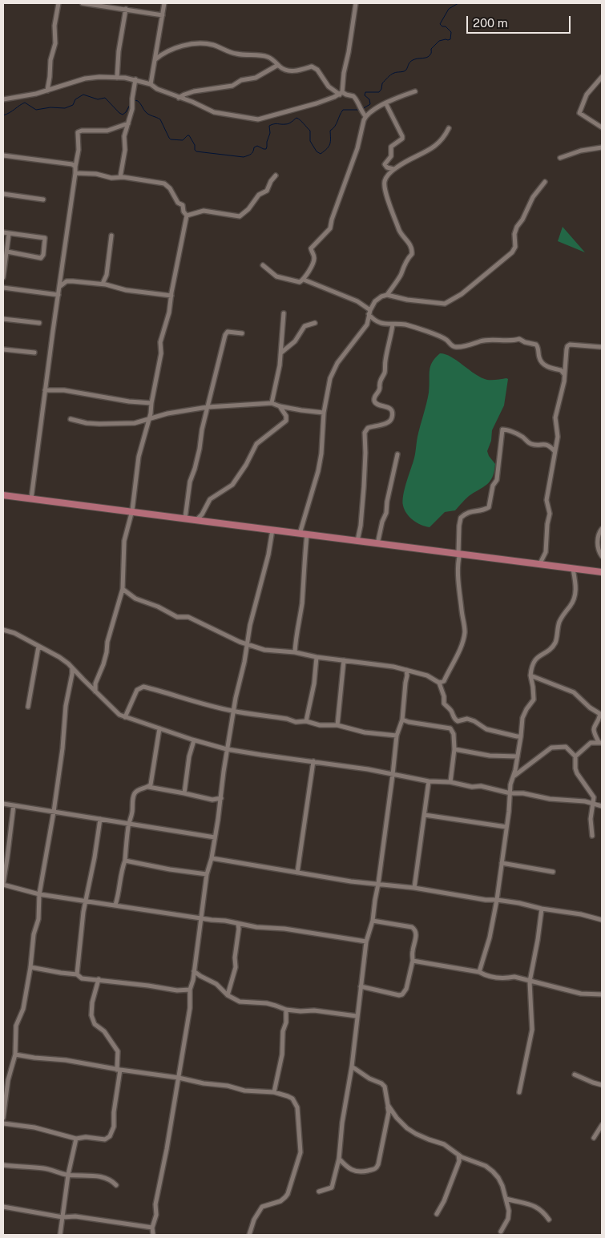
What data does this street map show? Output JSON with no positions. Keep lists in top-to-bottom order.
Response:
{
  "scale_bar": "200 m"
}
